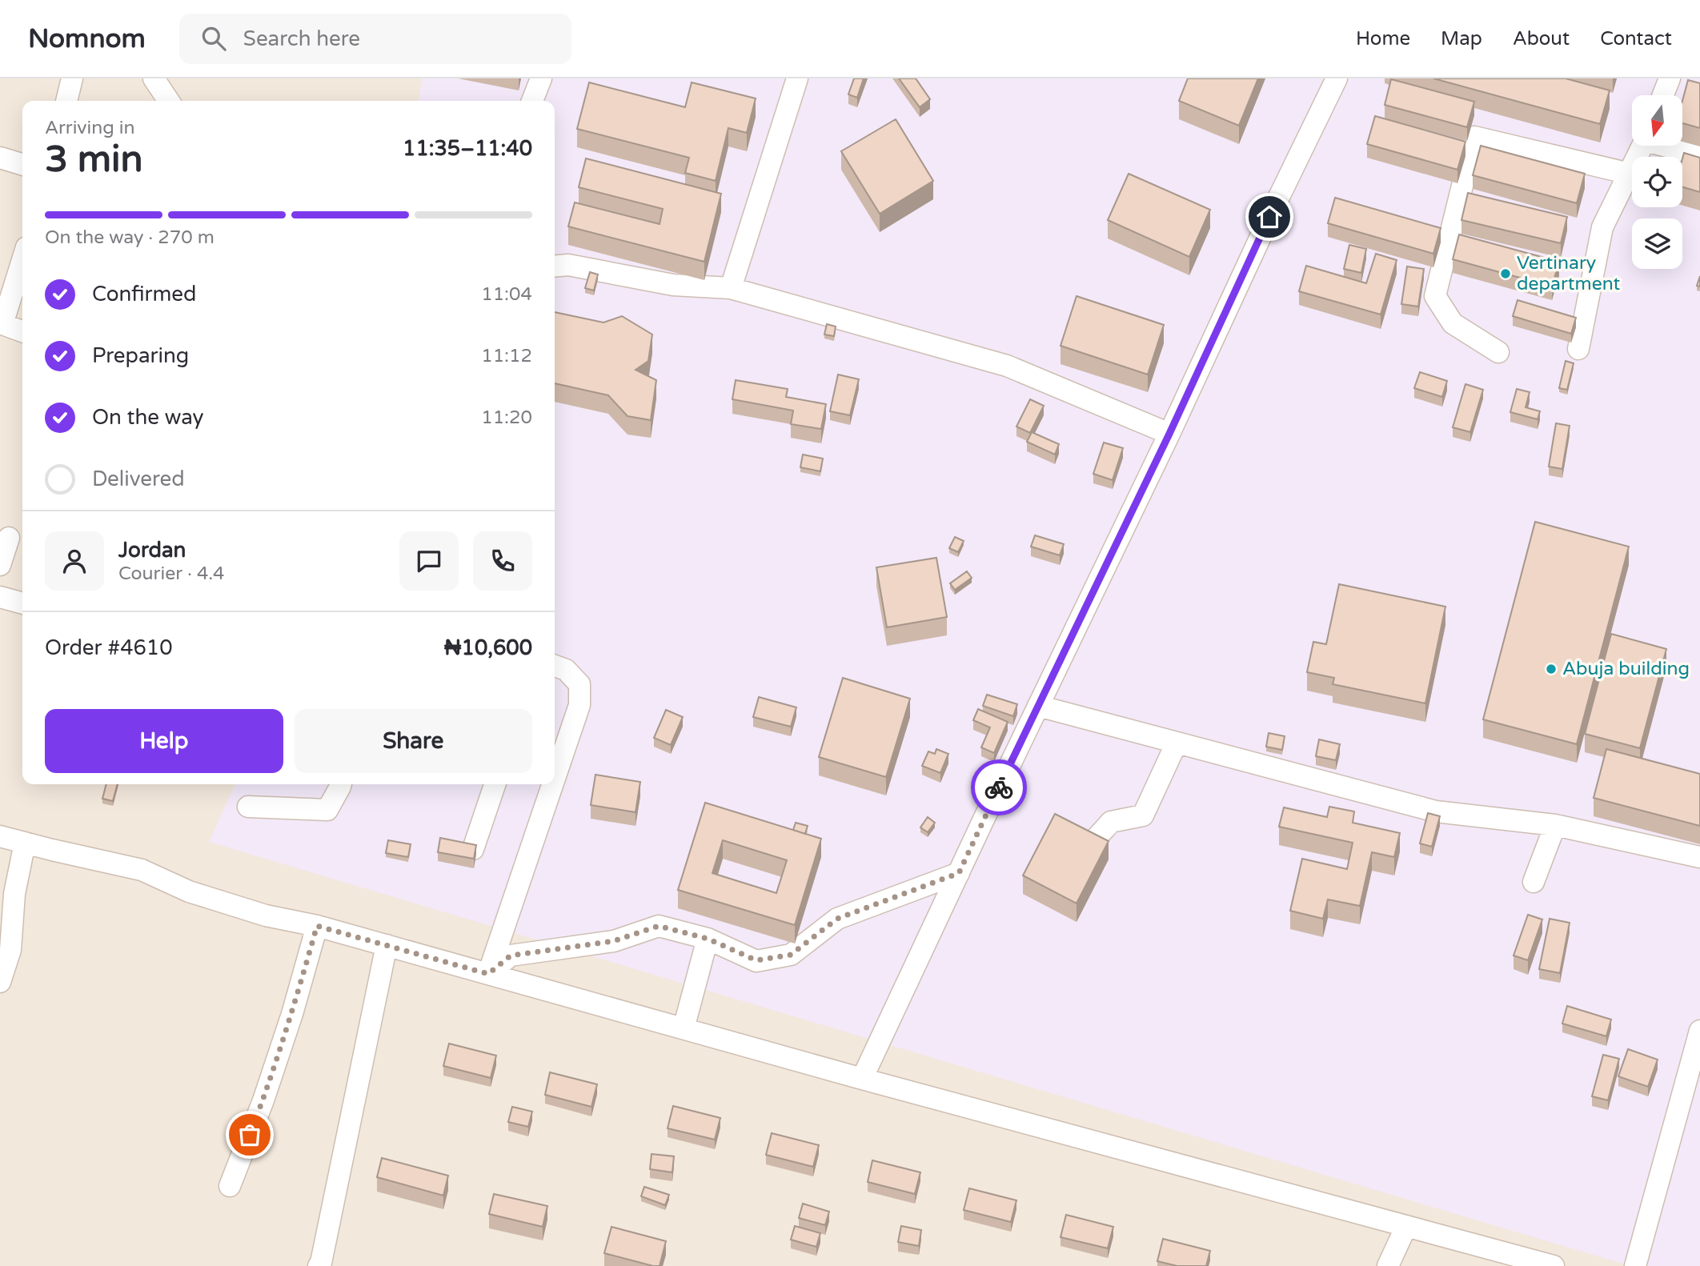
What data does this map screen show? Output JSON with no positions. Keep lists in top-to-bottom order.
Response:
{
  "places": ["Vertinary department", "Abuja building"],
  "north": "bottom",
  "page": {
    "header": "Nomnom",
    "search": "Search here",
    "nav": [
      "Home",
      "Map",
      "About",
      "Contact"
    ],
    "heading": ["3 min", "Arriving in", "11:35–11:40"],
    "panel": [
      "Jordan",
      "Courier · 4.4",
      "Order #4610",
      "₦10,600"
    ],
    "bar": "On the way · 270 m",
    "list": [
      ["Confirmed", "11:04"],
      ["Preparing", "11:12"],
      ["On the way", "11:20"],
      "Delivered"
    ],
    "buttons": ["Help", "Share"]
  }
}
